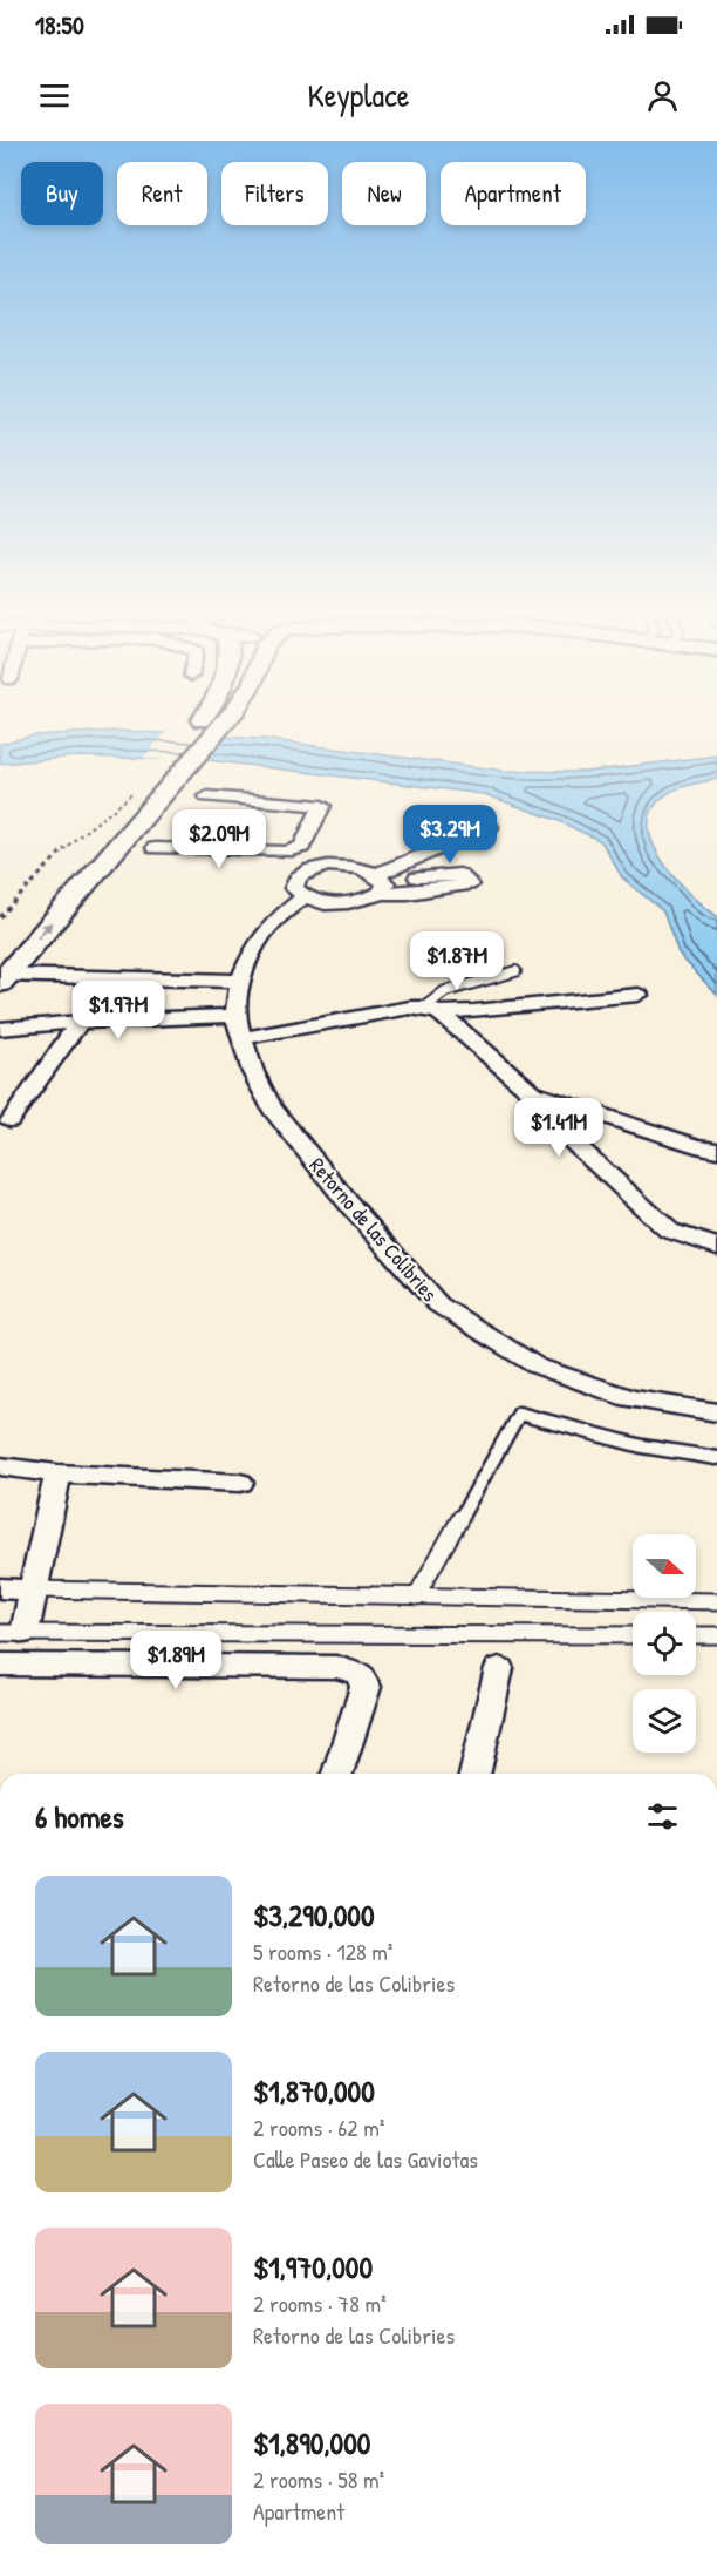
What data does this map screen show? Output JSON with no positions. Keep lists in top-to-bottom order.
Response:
{
  "streets": {
    "street": ["Retorno de las Colibries"]
  },
  "north": "right",
  "page": {
    "status": "18:50",
    "header": "Keyplace",
    "chip": [
      "Buy",
      "Rent",
      "Filters",
      "New",
      "Apartment"
    ],
    "price": [
      "$3.29M",
      "$2.09M",
      "$1.87M",
      "$1.97M",
      "$1.41M",
      "$1.89M"
    ],
    "heading": "6 homes",
    "list": [
      {
        "name": "$3,290,000",
        "note": "5 rooms · 128 m² · Retorno de las Colibries"
      },
      {
        "name": "$1,870,000",
        "note": "2 rooms · 62 m² · Calle Paseo de las Gaviotas"
      },
      {
        "name": "$1,970,000",
        "note": "2 rooms · 78 m² · Retorno de las Colibries"
      },
      {
        "name": "$1,890,000",
        "note": "2 rooms · 58 m² · Apartment"
      }
    ]
  }
}
